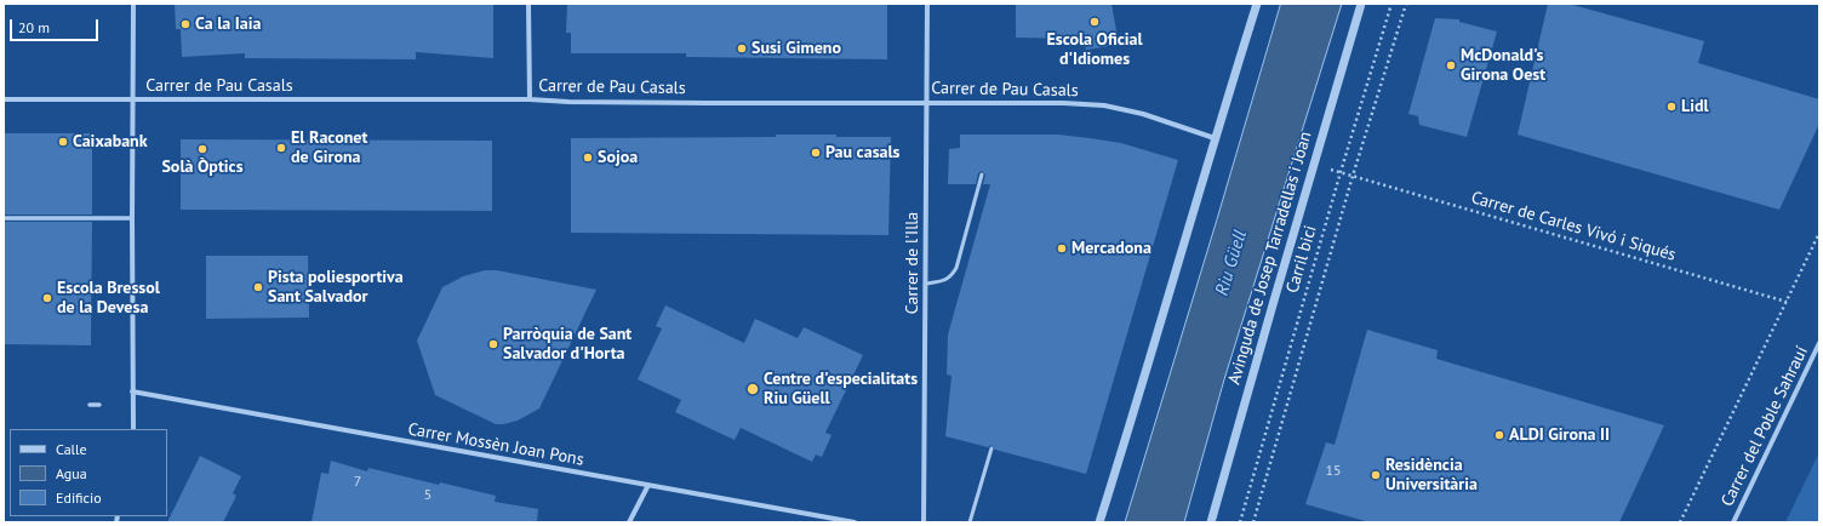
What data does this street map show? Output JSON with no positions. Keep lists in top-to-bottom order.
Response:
{
  "streets": {
    "street": [
      "Carrer de Pau Casals",
      "Avinguda de Josep Tarradellas i Joan",
      "Carrer de l'Illa",
      "Carrer del Poble Sahrauí",
      "Carrer Mossèn Joan Pons"
    ],
    "path": ["Carrer de Carles Vivó i Siqués", "Carril bici"]
  },
  "crossings": [
    ["Carrer de Pau Casals", "Carrer de l'Illa"]
  ],
  "water": ["Riu Güell"],
  "places": [
    "Escola Oficial d'Idiomes",
    "Ca la Iaia",
    "Susi Gimeno",
    "McDonald's Girona Oest",
    "Lidl",
    "Caixabank",
    "El Raconet de Girona",
    "Solà Òptics",
    "Pau casals",
    "Sojoa",
    "Mercadona",
    "Pista poliesportiva Sant Salvador",
    "Escola Bressol de la Devesa",
    "Parròquia de Sant Salvador d'Horta",
    "Centre d'especialitats Riu Güell",
    "ALDI Girona II",
    "Residència Universitària"
  ],
  "house_numbers": ["15", "7", "5"],
  "legend": ["Calle", "Agua", "Edificio"],
  "scale_bar": "20 m"
}
